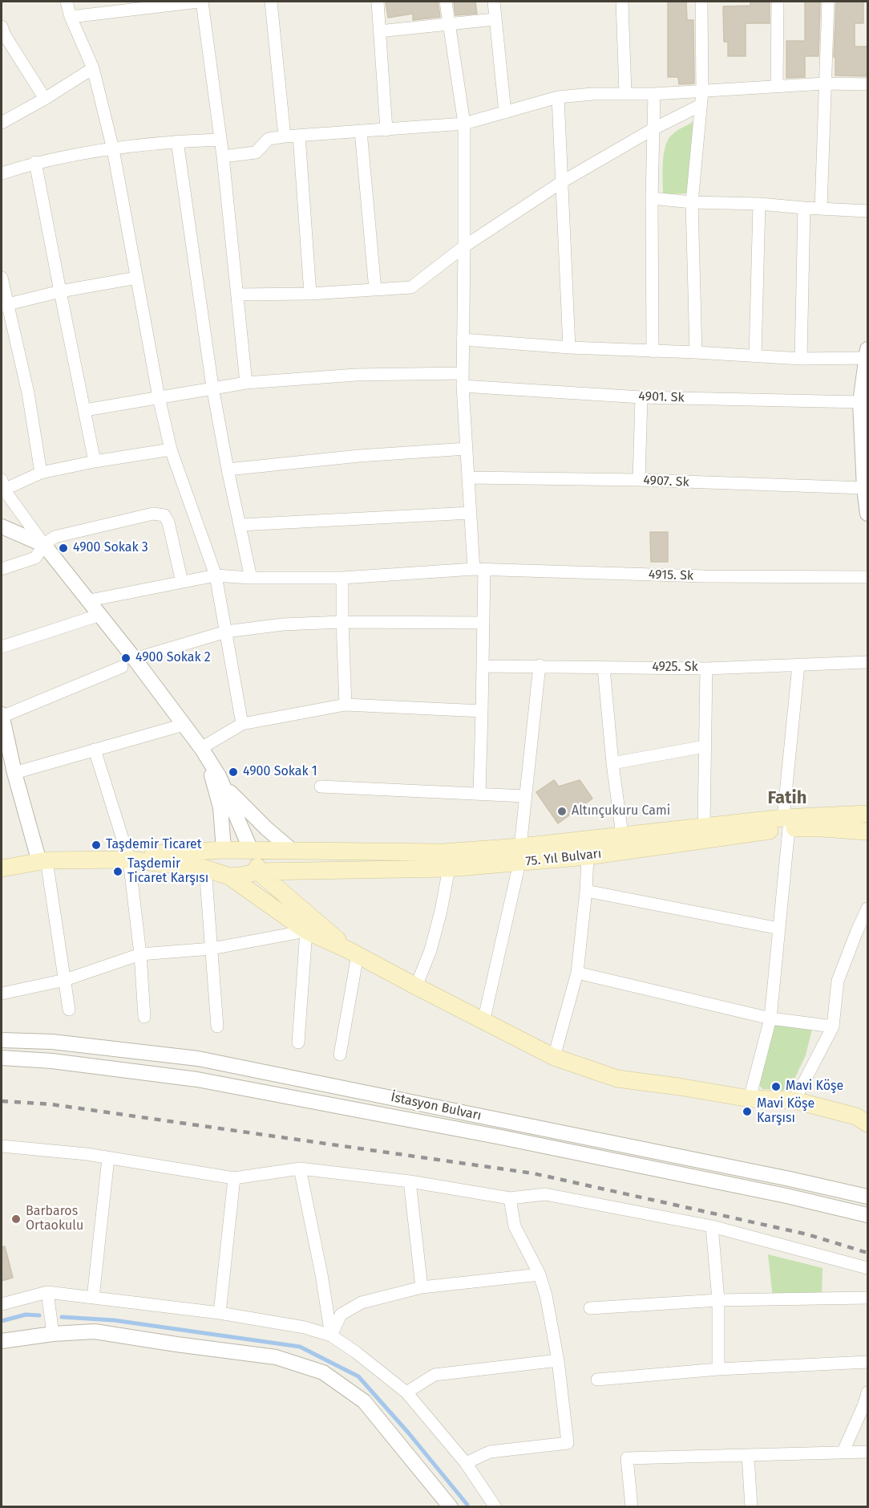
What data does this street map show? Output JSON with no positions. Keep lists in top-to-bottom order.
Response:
{
  "streets": {
    "main road": ["75. Yıl Bulvarı"],
    "street": [
      "4901. Sk",
      "4907. Sk",
      "4915. Sk",
      "4925. Sk",
      "İstasyon Bulvarı"
    ]
  },
  "districts": ["Fatih"],
  "places": [
    "4900 Sokak 3",
    "4900 Sokak 2",
    "4900 Sokak 1",
    "Altınçukuru Cami",
    "Taşdemir Ticaret",
    "Taşdemir Ticaret Karşısı",
    "Mavi Köşe",
    "Mavi Köşe Karşısı",
    "Barbaros Ortaokulu"
  ]
}
